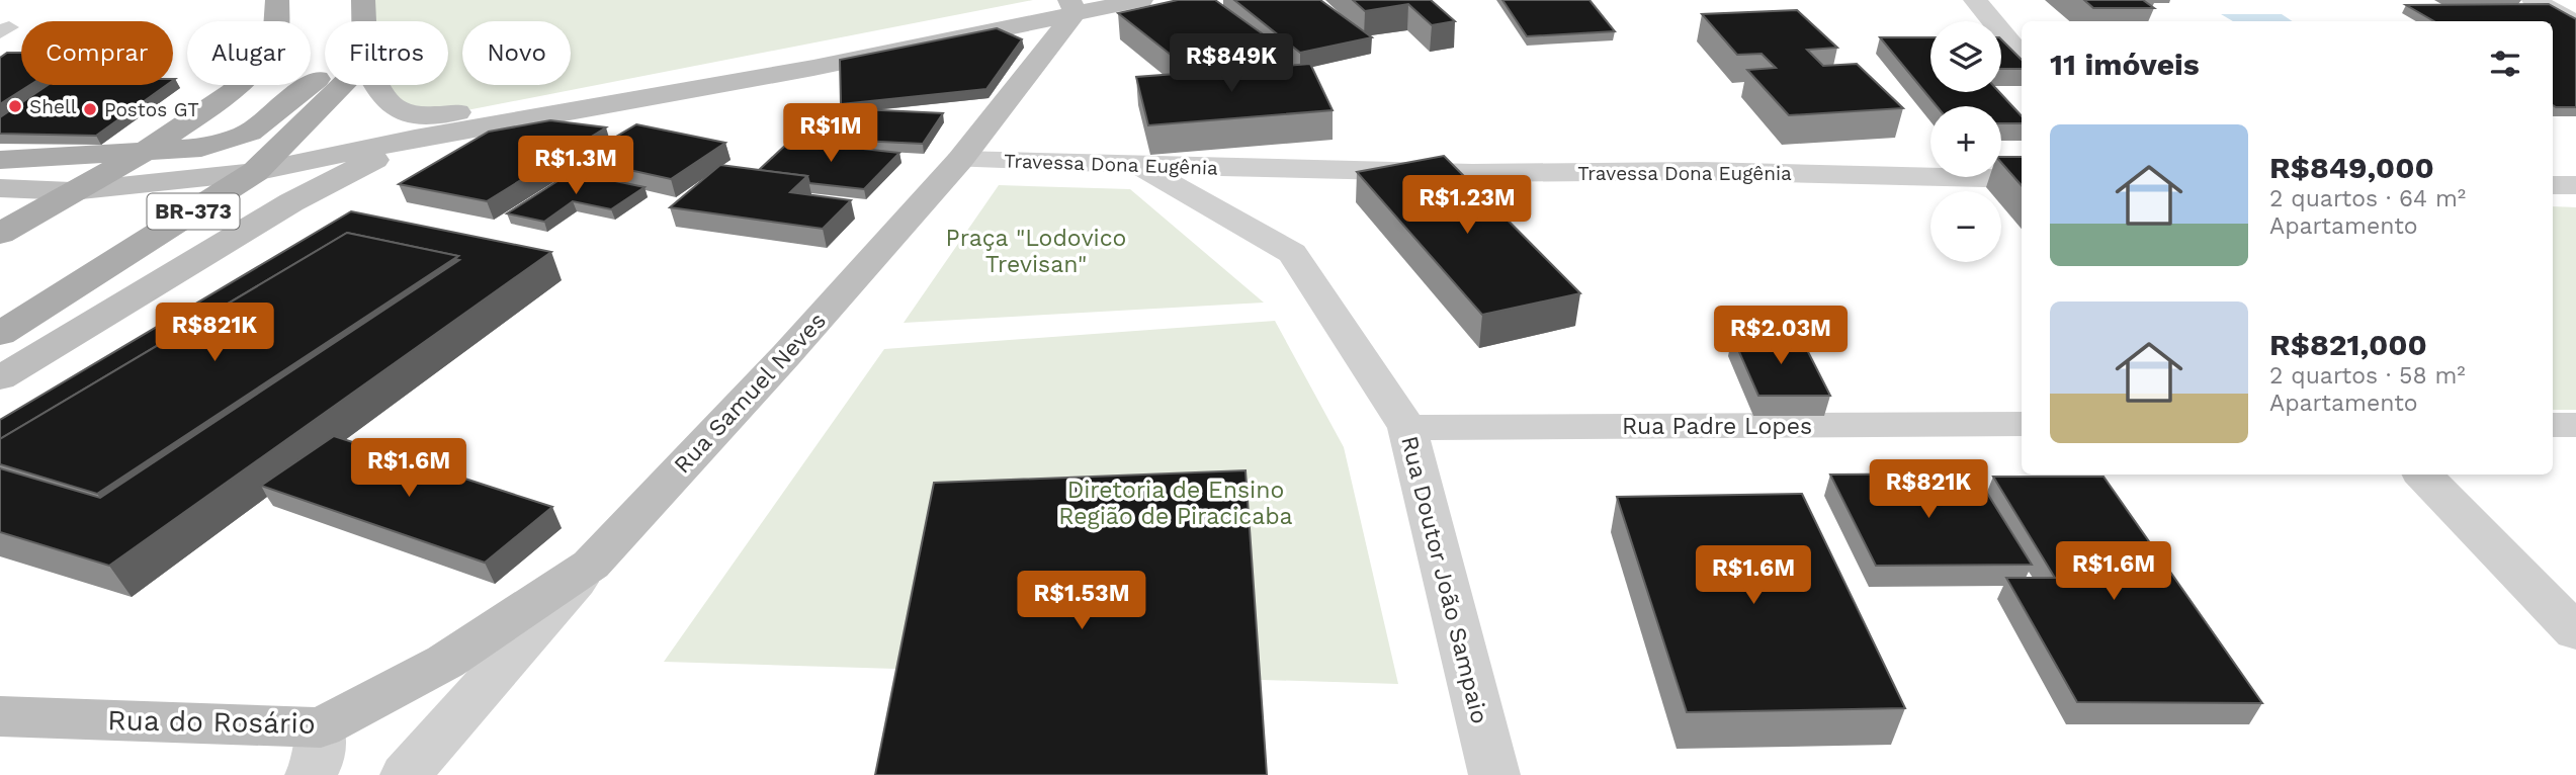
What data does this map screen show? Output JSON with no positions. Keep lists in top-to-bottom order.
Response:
{
  "streets": {
    "main road": ["BR-373"],
    "street": [
      "Travessa Dona Eugênia",
      "Rua Samuel Neves",
      "Rua Padre Lopes",
      "Rua Doutor João Sampaio",
      "Rua do Rosário"
    ]
  },
  "crossings": [
    ["Travessa Dona Eugênia", "Rua Samuel Neves"],
    ["Travessa Dona Eugênia", "Rua Doutor João Sampaio"],
    ["Rua Samuel Neves", "Rua do Rosário"],
    ["Rua Padre Lopes", "Rua Doutor João Sampaio"]
  ],
  "parks": ["Praça \"Lodovico Trevisan\"", "Diretoria de Ensino Região de Piracicaba"],
  "places": ["Shell", "Postos GT"],
  "page": {
    "map_buttons": ["+", "−"],
    "chip": [
      "Comprar",
      "Alugar",
      "Filtros",
      "Novo"
    ],
    "heading": "11 imóveis",
    "price": [
      "R$849K",
      "R$1M",
      "R$1.3M",
      "R$1.23M",
      "R$821K",
      "R$2.03M",
      "R$1.6M",
      "R$821K",
      "R$1.6M",
      "R$1.6M",
      "R$1.53M"
    ],
    "list": [
      {
        "name": "R$849,000",
        "note": "2 quartos · 64 m² · Apartamento"
      },
      {
        "name": "R$821,000",
        "note": "2 quartos · 58 m² · Apartamento"
      }
    ]
  }
}
